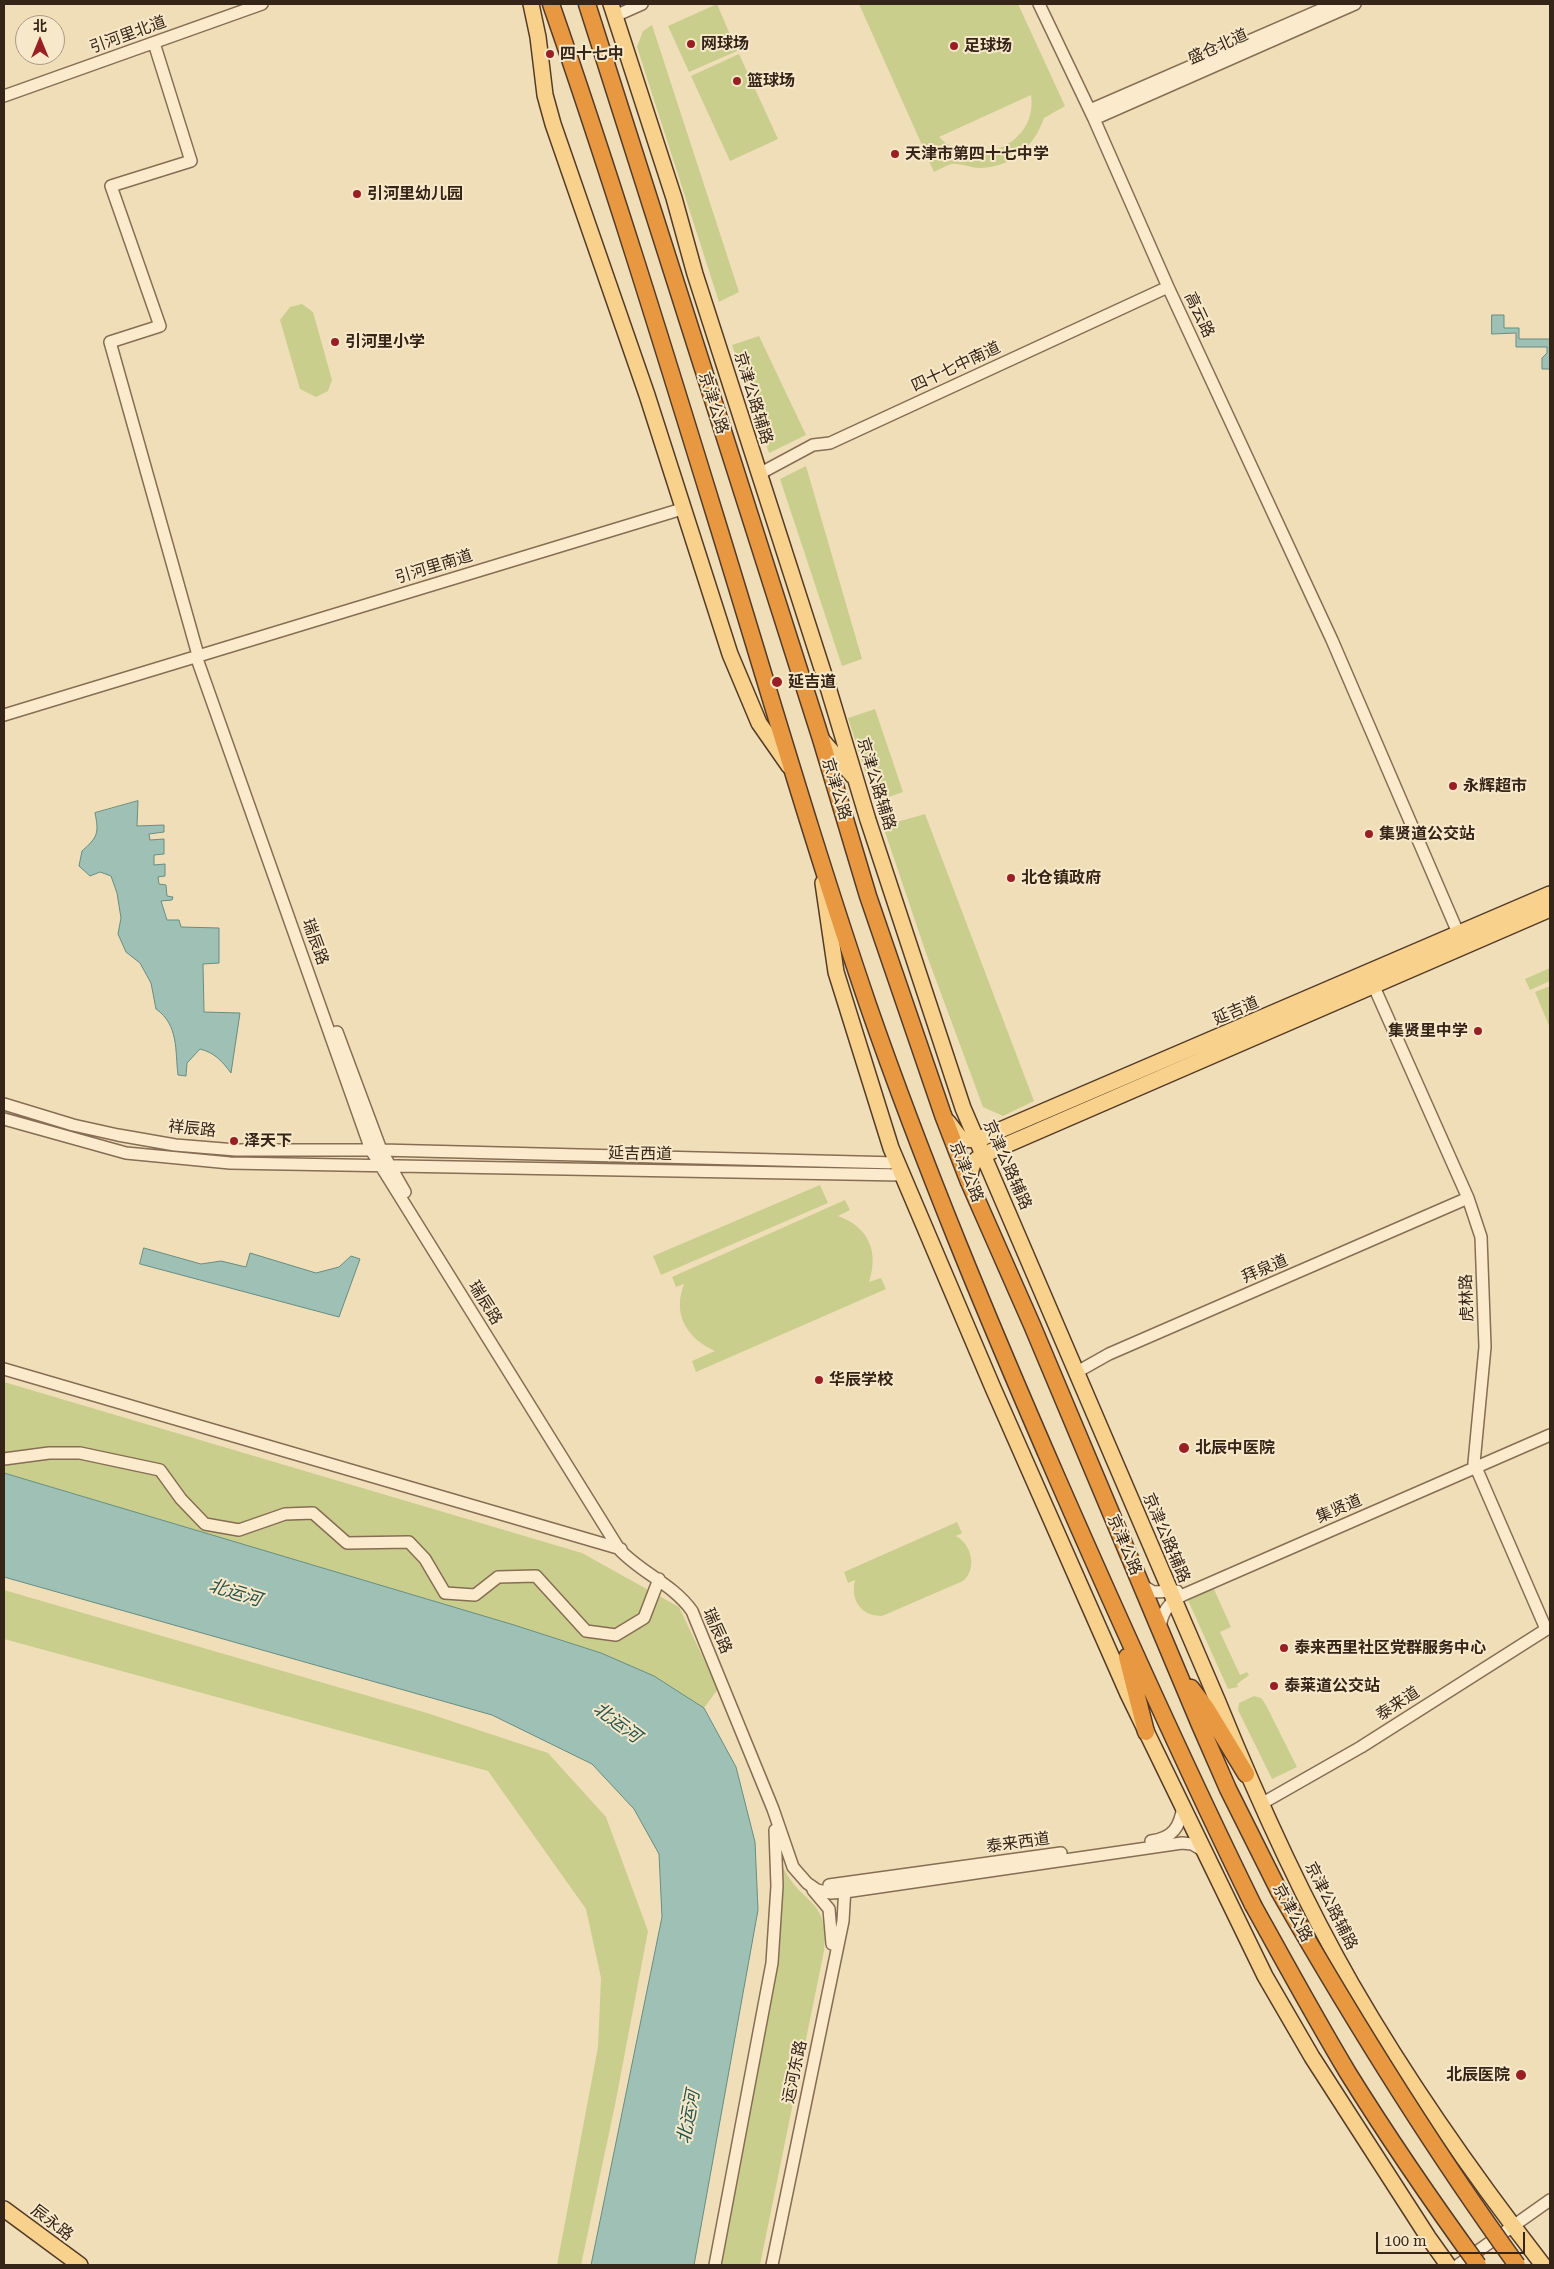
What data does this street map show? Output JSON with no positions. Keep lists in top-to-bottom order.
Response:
{
  "streets": {
    "highway": ["京津公路"],
    "main road": ["京津公路辅路", "延吉道", "辰永路"],
    "street": [
      "引河里北道",
      "盛仓北道",
      "高云路",
      "四十七中南道",
      "引河里南道",
      "瑞辰路",
      "祥辰路",
      "延吉西道",
      "拜泉道",
      "虎林路",
      "集贤道",
      "泰来道",
      "泰来西道",
      "运河东路"
    ]
  },
  "crossings": [
    ["引河里北道", "瑞辰路"],
    ["盛仓北道", "高云路"],
    ["高云路", "四十七中南道"],
    ["高云路", "延吉道"],
    ["四十七中南道", "京津公路辅路"],
    ["京津公路辅路", "延吉道"],
    ["京津公路辅路", "拜泉道"],
    ["京津公路辅路", "集贤道"],
    ["京津公路辅路", "泰来道"],
    ["引河里南道", "瑞辰路"],
    ["瑞辰路", "祥辰路"],
    ["瑞辰路", "延吉西道"],
    ["瑞辰路", "泰来西道"],
    ["瑞辰路", "运河东路"],
    ["延吉道", "虎林路"],
    ["祥辰路", "延吉西道"],
    ["拜泉道", "虎林路"],
    ["虎林路", "集贤道"],
    ["虎林路", "泰来道"],
    ["泰来西道", "运河东路"]
  ],
  "water": ["北运河"],
  "places": [
    "网球场",
    "足球场",
    "四十七中",
    "篮球场",
    "天津市第四十七中学",
    "引河里幼儿园",
    "引河里小学",
    "延吉道",
    "永辉超市",
    "集贤道公交站",
    "北仓镇政府",
    "集贤里中学",
    "泽天下",
    "华辰学校",
    "北辰中医院",
    "泰来西里社区党群服务中心",
    "泰莱道公交站",
    "北辰医院"
  ],
  "scale_bar": "100 m",
  "north": "top"
}
